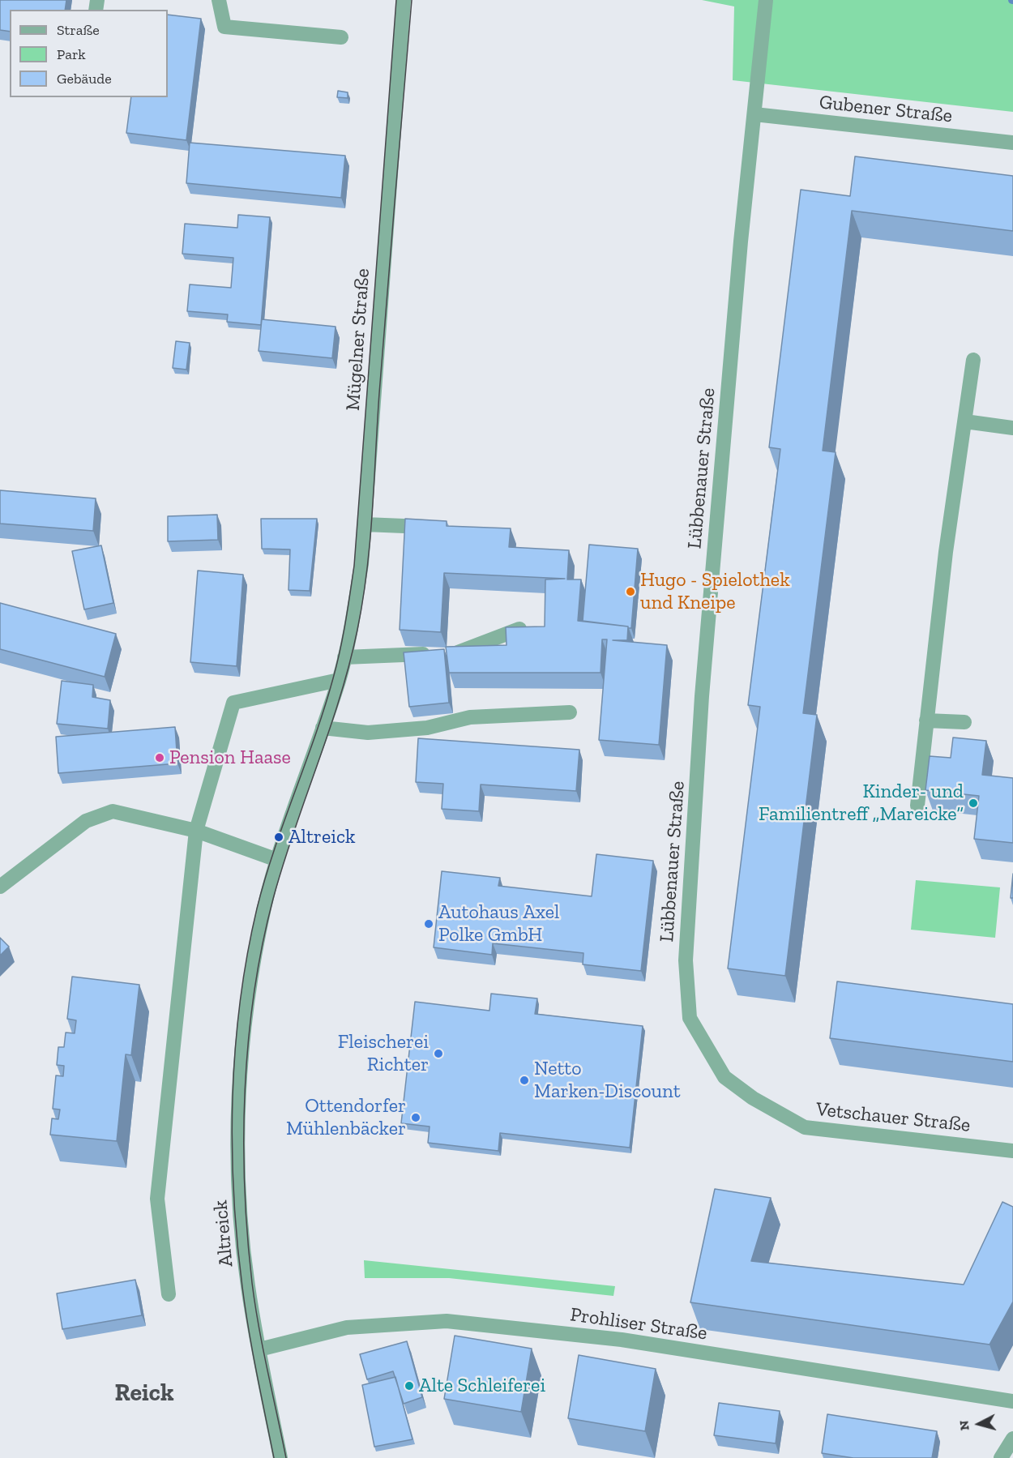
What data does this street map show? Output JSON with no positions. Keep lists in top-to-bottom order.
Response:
{
  "streets": {
    "street": [
      "Gubener Straße",
      "Mügelner Straße",
      "Lübbenauer Straße",
      "Vetschauer Straße",
      "Altreick",
      "Prohliser Straße"
    ]
  },
  "crossings": [
    ["Gubener Straße", "Lübbenauer Straße"],
    ["Mügelner Straße", "Altreick"],
    ["Lübbenauer Straße", "Vetschauer Straße"],
    ["Altreick", "Prohliser Straße"]
  ],
  "districts": ["Reick"],
  "places": [
    "Hugo - Spielothek und Kneipe",
    "Pension Haase",
    "Kinder- und Familientreff „Mareicke“",
    "Altreick",
    "Autohaus Axel Polke GmbH",
    "Fleischerei Richter",
    "Netto Marken-Discount",
    "Ottendorfer Mühlenbäcker",
    "Alte Schleiferei"
  ],
  "legend": ["Straße", "Park", "Gebäude"],
  "north": "left"
}
